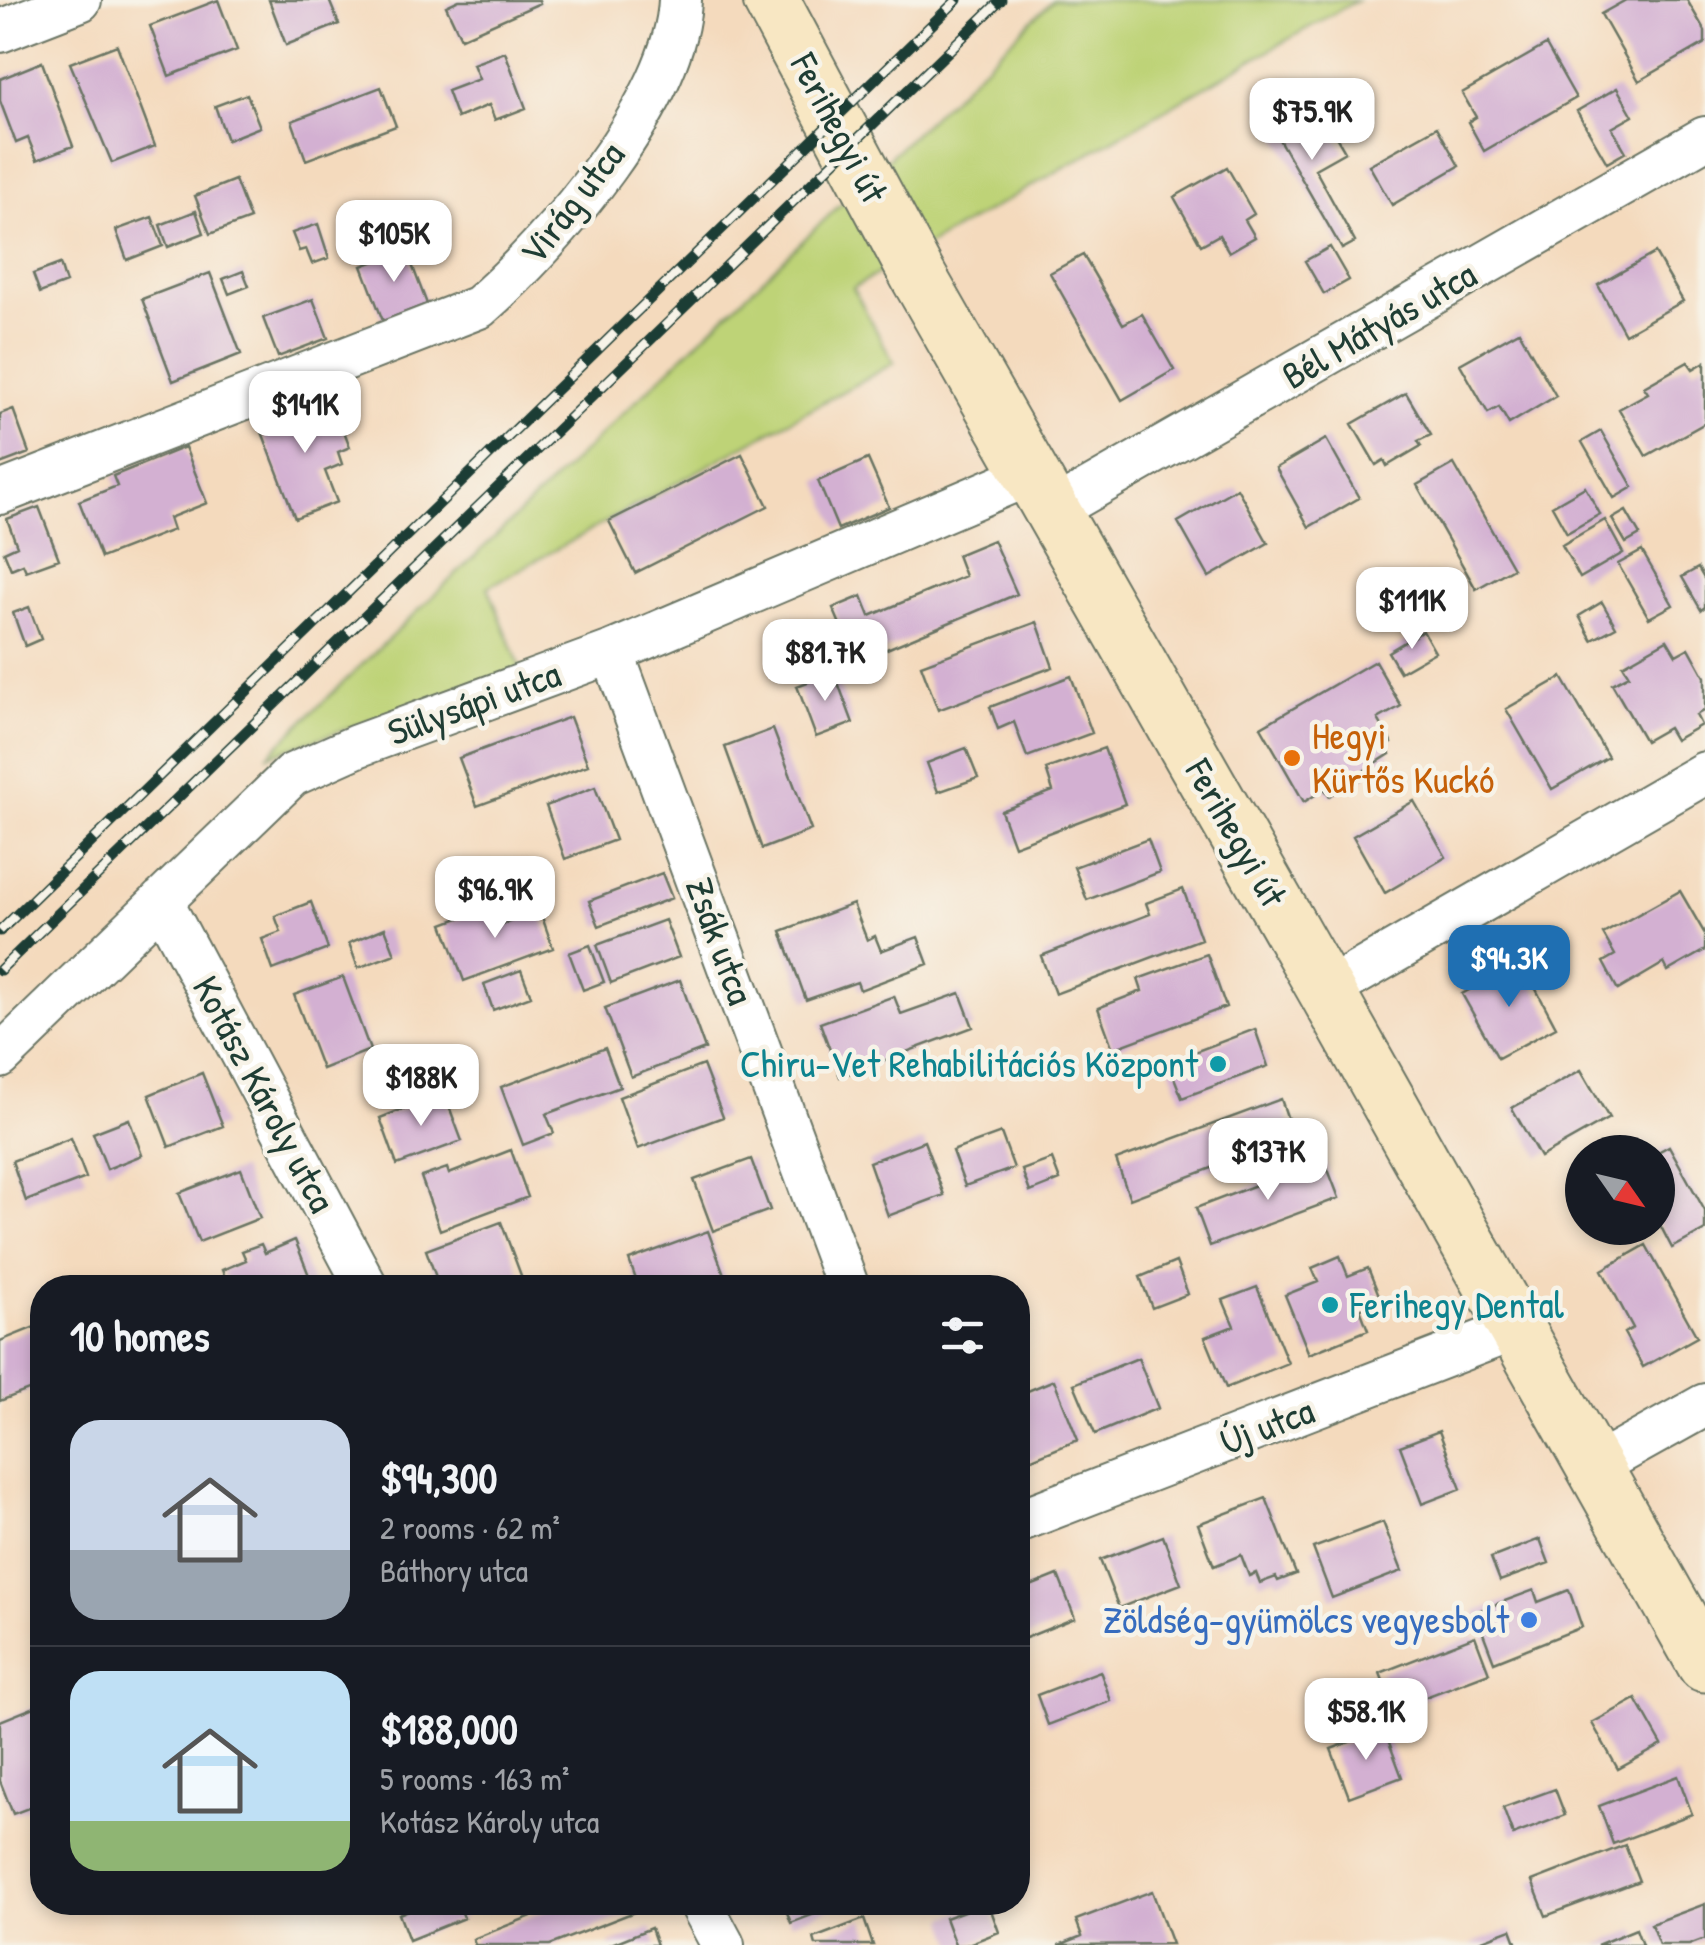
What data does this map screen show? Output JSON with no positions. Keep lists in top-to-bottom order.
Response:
{
  "streets": {
    "main road": ["Ferihegyi út"],
    "street": [
      "Virág utca",
      "Bél Mátyás utca",
      "Sülysápi utca",
      "Zsák utca",
      "Kotász Károly utca",
      "Új utca"
    ]
  },
  "crossings": [
    ["Ferihegyi út", "Bél Mátyás utca"],
    ["Ferihegyi út", "Sülysápi utca"],
    ["Ferihegyi út", "Új utca"],
    ["Bél Mátyás utca", "Sülysápi utca"],
    ["Sülysápi utca", "Zsák utca"],
    ["Sülysápi utca", "Kotász Károly utca"]
  ],
  "places": [
    "Hegyi Kürtős Kuckó",
    "Chiru-Vet Rehabilitációs Központ",
    "Ferihegy Dental",
    "Zöldség-gyümölcs vegyesbolt"
  ],
  "north": "bottom right",
  "page": {
    "price": [
      "$75.9K",
      "$105K",
      "$141K",
      "$111K",
      "$81.7K",
      "$96.9K",
      "$94.3K",
      "$188K",
      "$137K",
      "$58.1K"
    ],
    "heading": "10 homes",
    "list": [
      {
        "name": "$94,300",
        "note": "2 rooms · 62 m² · Báthory utca"
      },
      {
        "name": "$188,000",
        "note": "5 rooms · 163 m² · Kotász Károly utca"
      }
    ]
  }
}
